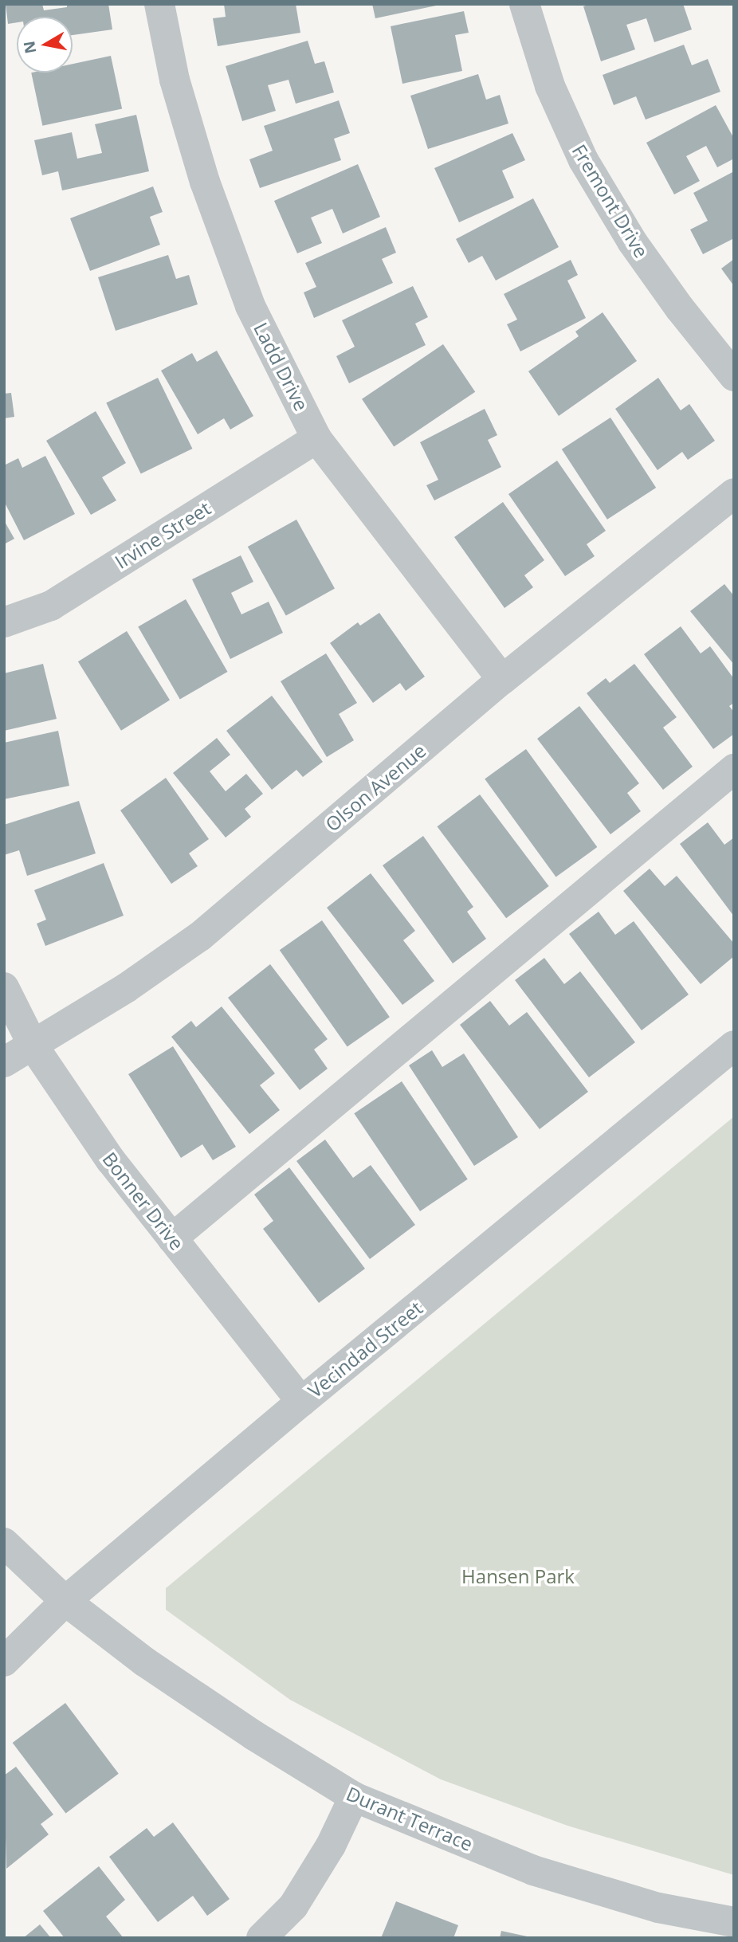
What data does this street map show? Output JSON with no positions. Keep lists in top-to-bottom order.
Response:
{
  "streets": {
    "street": [
      "Fremont Drive",
      "Ladd Drive",
      "Irvine Street",
      "Olson Avenue",
      "Bonner Drive",
      "Vecindad Street",
      "Durant Terrace"
    ]
  },
  "crossings": [
    ["Ladd Drive", "Irvine Street"],
    ["Ladd Drive", "Olson Avenue"],
    ["Olson Avenue", "Bonner Drive"],
    ["Bonner Drive", "Vecindad Street"],
    ["Vecindad Street", "Durant Terrace"]
  ],
  "parks": ["Hansen Park"],
  "north": "left"
}
